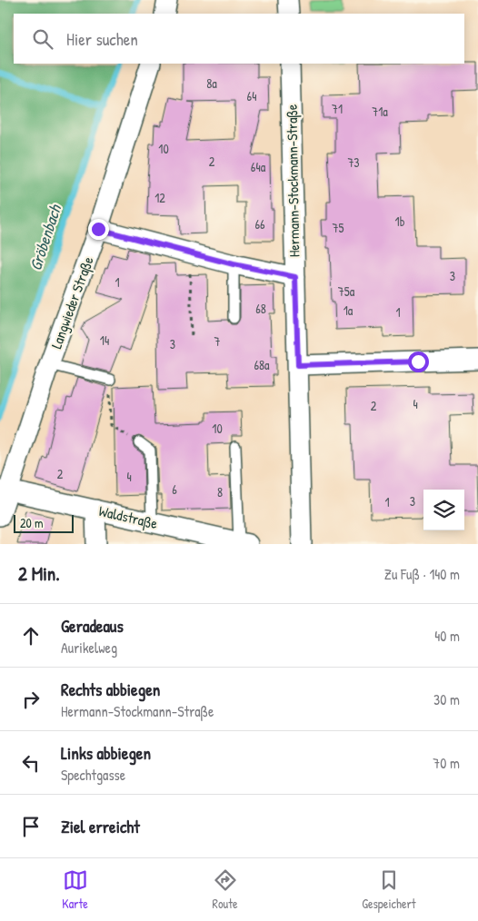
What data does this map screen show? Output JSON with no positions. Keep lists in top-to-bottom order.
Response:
{
  "streets": {
    "street": ["Hermann-Stockmann-Straße", "Langwieder Straße", "Waldstraße"]
  },
  "crossings": [
    ["Langwieder Straße", "Waldstraße"]
  ],
  "water": ["Gröbenbach"],
  "house_numbers": [
    "8a",
    "64",
    "71",
    "71a",
    "10",
    "2",
    "73",
    "64a",
    "12",
    "1b",
    "66",
    "75",
    "3",
    "1",
    "75a",
    "68",
    "1a",
    "1",
    "14",
    "7",
    "3",
    "68a",
    "4",
    "2",
    "10",
    "2",
    "4",
    "6",
    "8",
    "3",
    "1"
  ],
  "scale_bar": "20 m",
  "page": {
    "search": "Hier suchen",
    "scale": "20 m",
    "heading": ["2 Min.", "Zu Fuß · 140 m"],
    "list": [
      ["Geradeaus", "Aurikelweg", "40 m"],
      ["Rechts abbiegen", "Hermann-Stockmann-Straße", "30 m"],
      ["Links abbiegen", "Spechtgasse", "70 m"],
      "Ziel erreicht"
    ],
    "nav": ["Karte", "Route", "Gespeichert"]
  }
}
